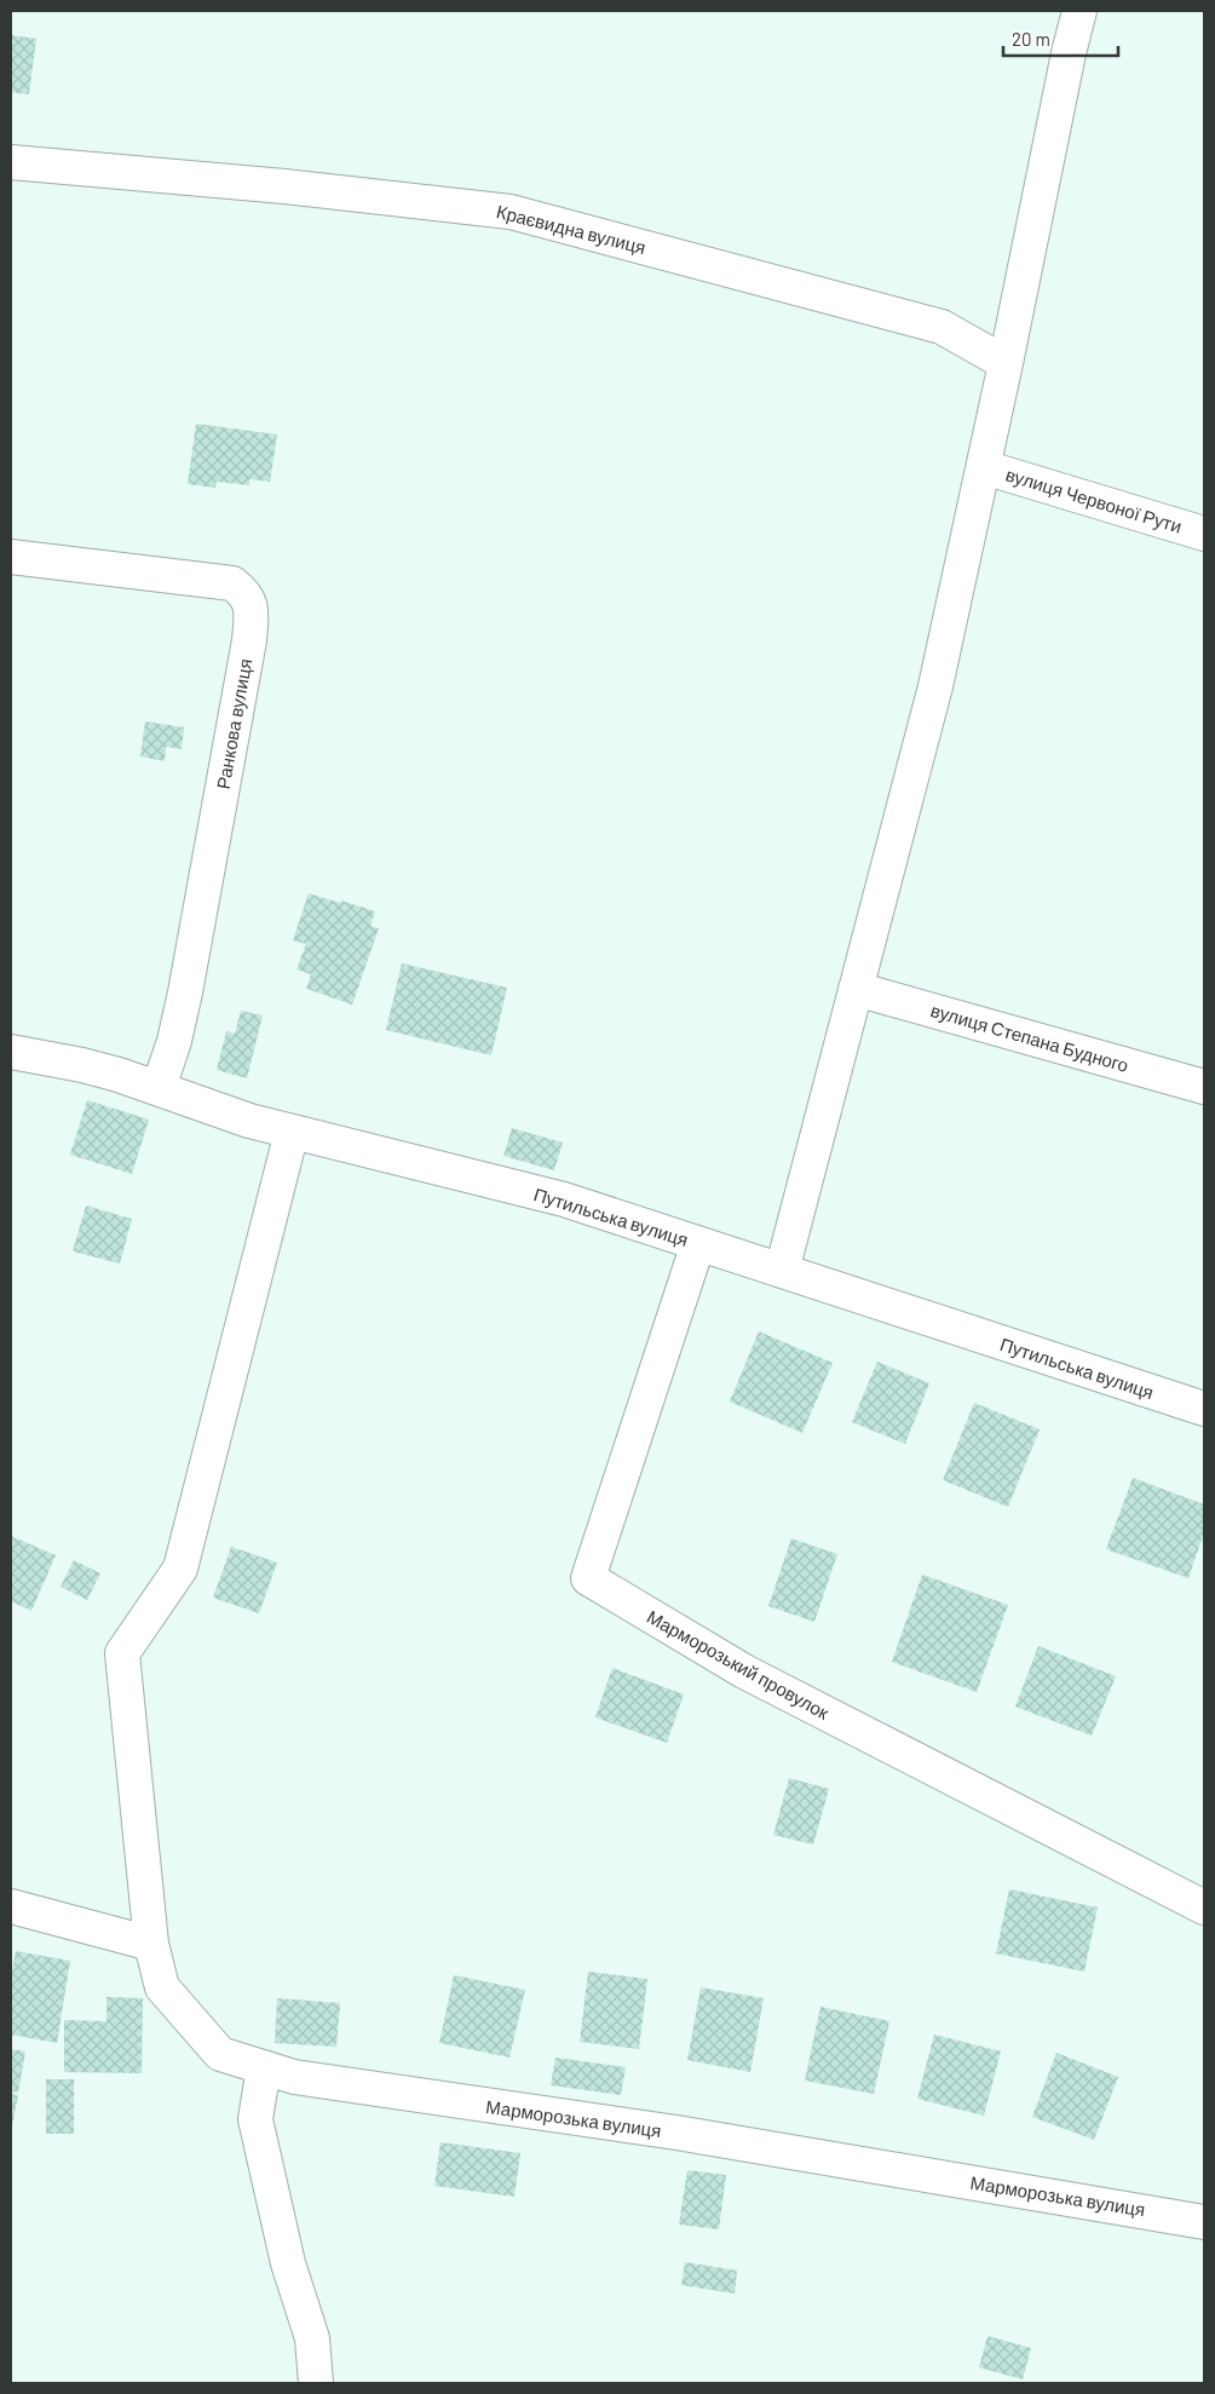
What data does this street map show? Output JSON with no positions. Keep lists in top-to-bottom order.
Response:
{
  "streets": {
    "street": [
      "Краєвидна вулиця",
      "вулиця Червоної Рути",
      "Ранкова вулиця",
      "вулиця Степана Будного",
      "Путильська вулиця",
      "Марморозький провулок",
      "Марморозька вулиця"
    ]
  },
  "crossings": [
    ["Ранкова вулиця", "Путильська вулиця"],
    ["Путильська вулиця", "Марморозький провулок"],
    ["Путильська вулиця", "Марморозька вулиця"]
  ],
  "scale_bar": "20 m"
}
